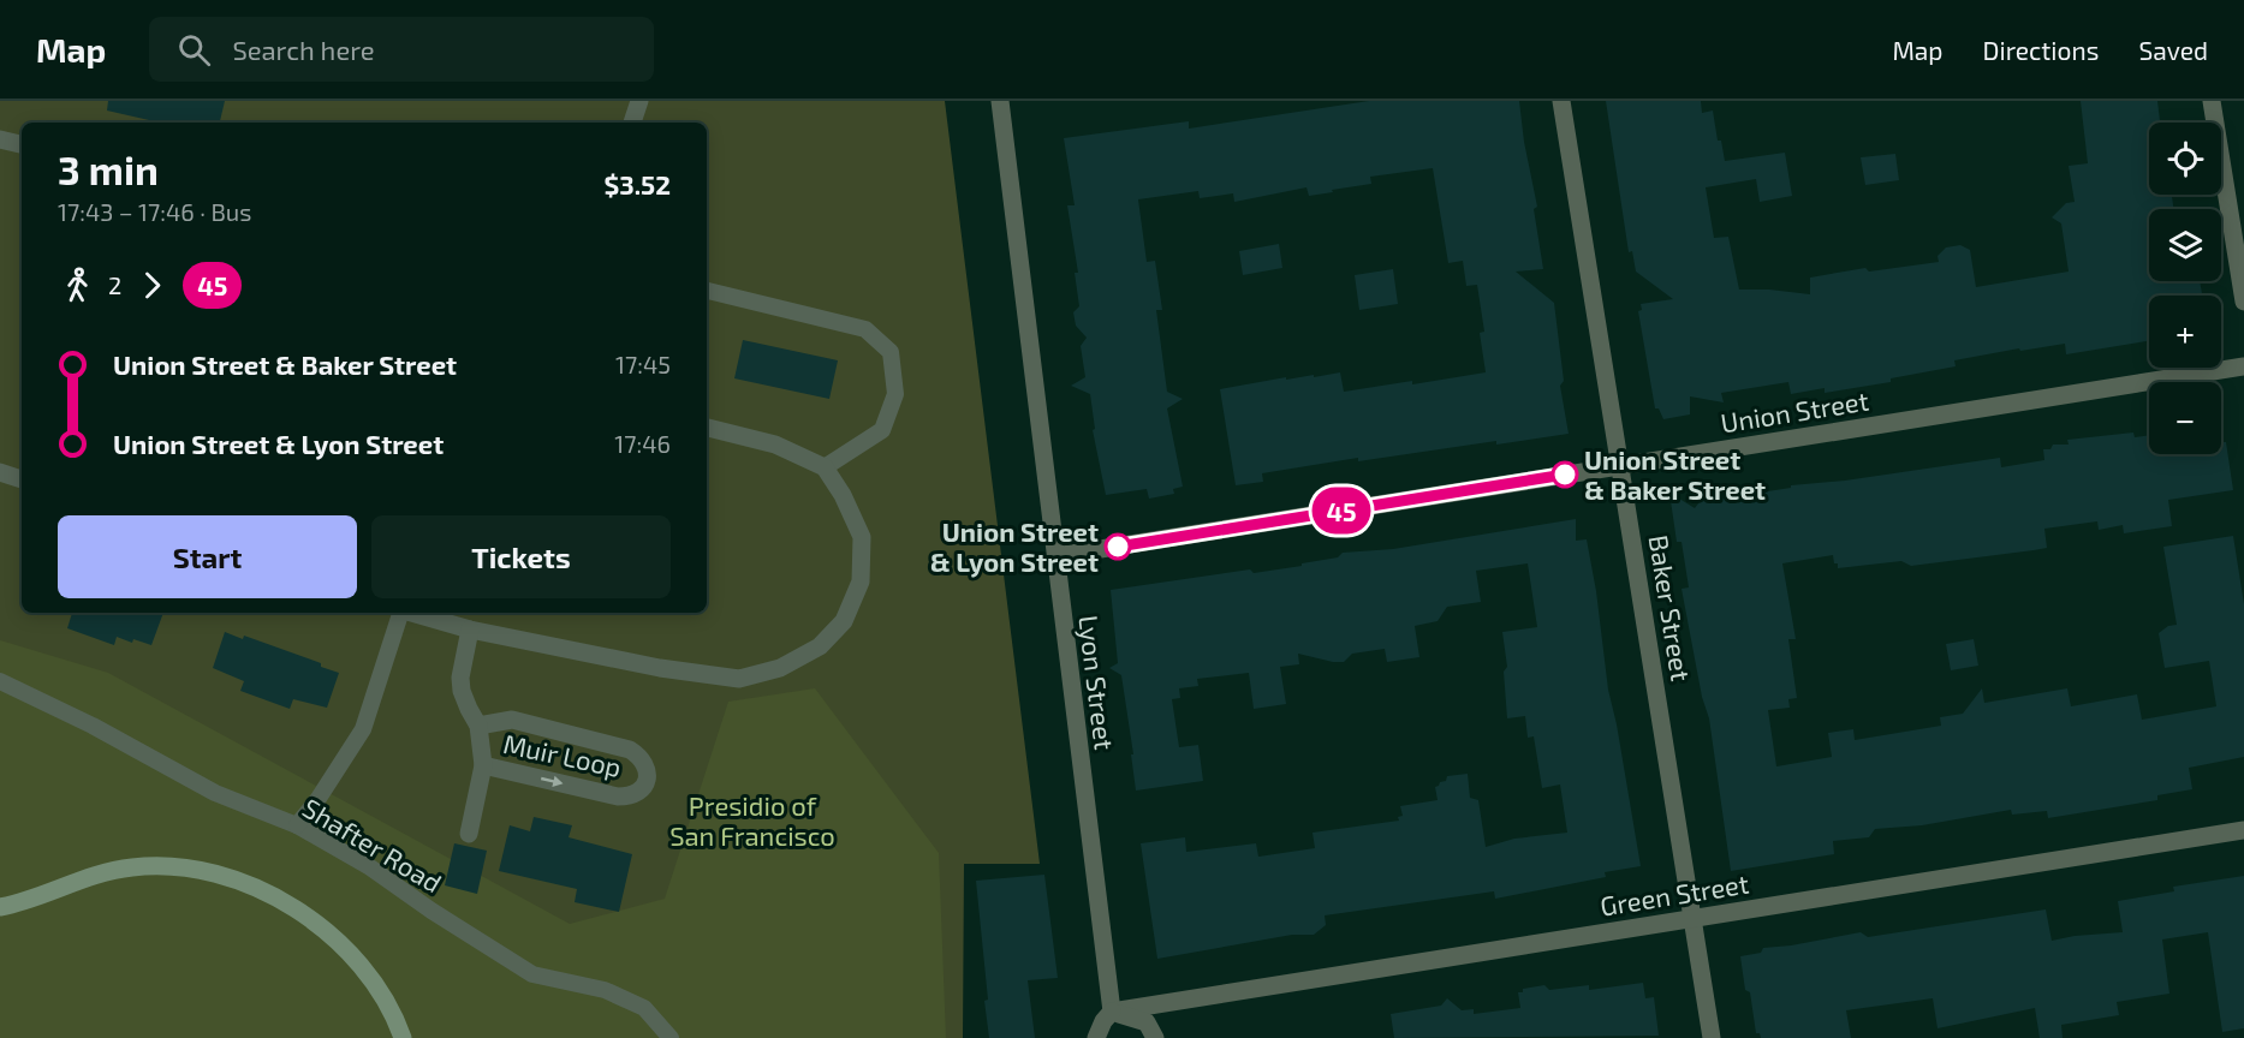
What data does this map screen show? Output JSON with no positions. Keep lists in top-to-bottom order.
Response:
{
  "streets": {
    "street": [
      "Union Street",
      "Baker Street",
      "Lyon Street",
      "Muir Loop",
      "Green Street"
    ],
    "lane": ["Shafter Road"]
  },
  "crossings": [
    ["Union Street", "Baker Street"],
    ["Union Street", "Lyon Street"],
    ["Baker Street", "Green Street"],
    ["Lyon Street", "Green Street"]
  ],
  "parks": ["Presidio of San Francisco"],
  "places": ["Union Street & Baker Street", "Union Street & Lyon Street"],
  "lines": ["bus line 45"],
  "page": {
    "header": "Map",
    "search": "Search here",
    "nav": ["Map", "Directions", "Saved"],
    "on_map": "45",
    "map_buttons": ["+", "−"],
    "heading": ["3 min", "17:43 – 17:46 · Bus", "$3.52"],
    "legs": ["2", "45"],
    "list": [
      {
        "name": "Union Street & Baker Street",
        "value": "17:45"
      },
      {
        "name": "Union Street & Lyon Street",
        "value": "17:46"
      }
    ],
    "buttons": ["Start", "Tickets"]
  }
}
